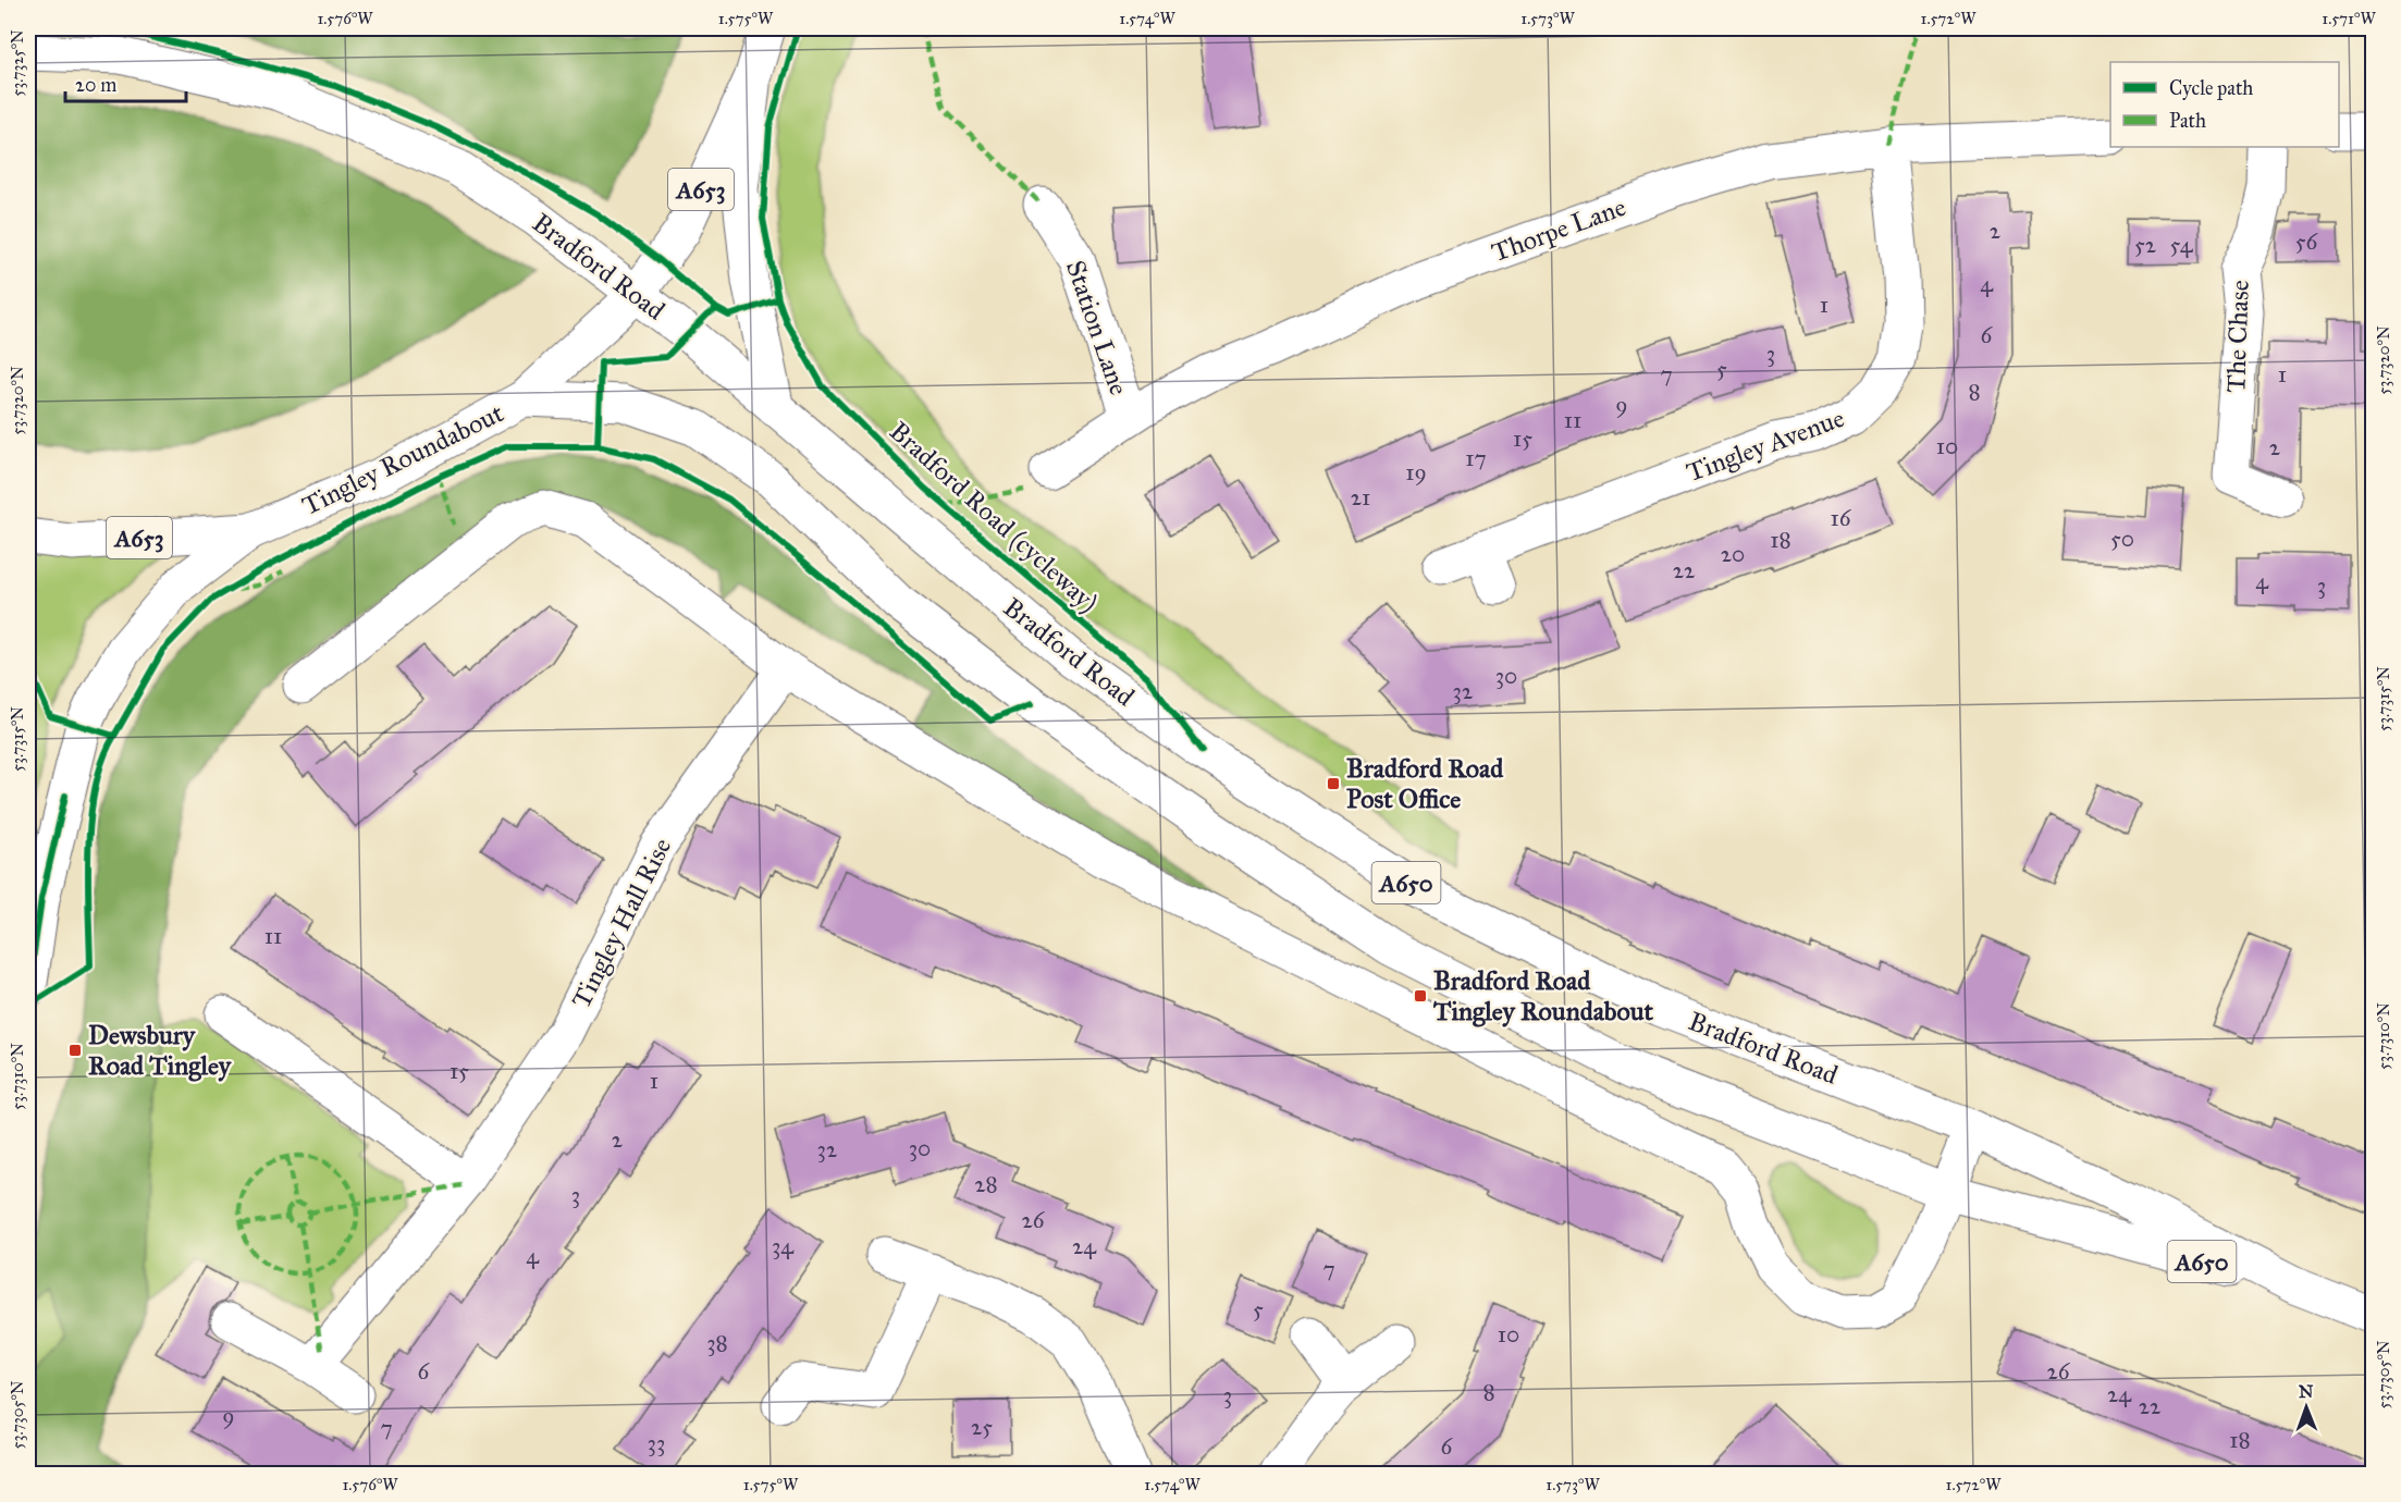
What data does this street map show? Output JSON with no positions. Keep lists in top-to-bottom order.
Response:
{
  "streets": {
    "main road": [
      "A653",
      "Thorpe Lane",
      "Bradford Road",
      "Station Lane",
      "The Chase",
      "Tingley Avenue",
      "Tingley Roundabout",
      "A650",
      "Tingley Hall Rise"
    ],
    "cycle path": ["Bradford Road (cycleway)"]
  },
  "crossings": [
    ["A653", "Tingley Roundabout"],
    ["Thorpe Lane", "Station Lane"],
    ["Thorpe Lane", "Tingley Avenue"],
    ["Bradford Road", "Tingley Roundabout"]
  ],
  "places": {
    "transit": ["Bradford Road Post Office", "Bradford Road Tingley Roundabout", "Dewsbury Road Tingley"]
  },
  "house_numbers": [
    "2",
    "56",
    "52",
    "54",
    "4",
    "1",
    "6",
    "3",
    "5",
    "7",
    "1",
    "8",
    "9",
    "11",
    "15",
    "10",
    "2",
    "17",
    "19",
    "21",
    "16",
    "50",
    "18",
    "20",
    "22",
    "4",
    "3",
    "30",
    "32",
    "11",
    "15",
    "1",
    "2",
    "30",
    "32",
    "28",
    "3",
    "26",
    "34",
    "24",
    "4",
    "7",
    "5",
    "10",
    "38",
    "6",
    "26",
    "8",
    "24",
    "3",
    "22",
    "9",
    "25",
    "7",
    "18",
    "33",
    "6"
  ],
  "legend": ["Cycle path", "Path"],
  "scale_bar": "20 m",
  "north": "top",
  "coordinates": [
    "1.576°W",
    "1.575°W",
    "1.574°W",
    "1.573°W",
    "1.572°W",
    "1.571°W",
    "53.7325°N",
    "53.7320°N",
    "53.7315°N",
    "53.7310°N",
    "53.7305°N"
  ]
}
